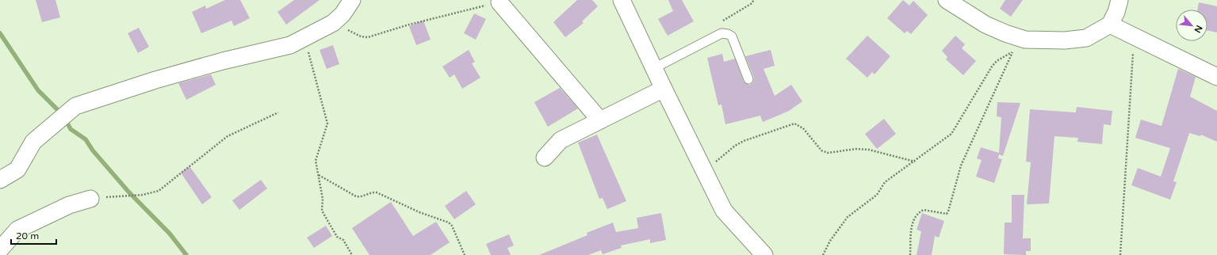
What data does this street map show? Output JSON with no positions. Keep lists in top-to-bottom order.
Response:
{
  "scale_bar": "20 m",
  "north": "bottom right"
}
